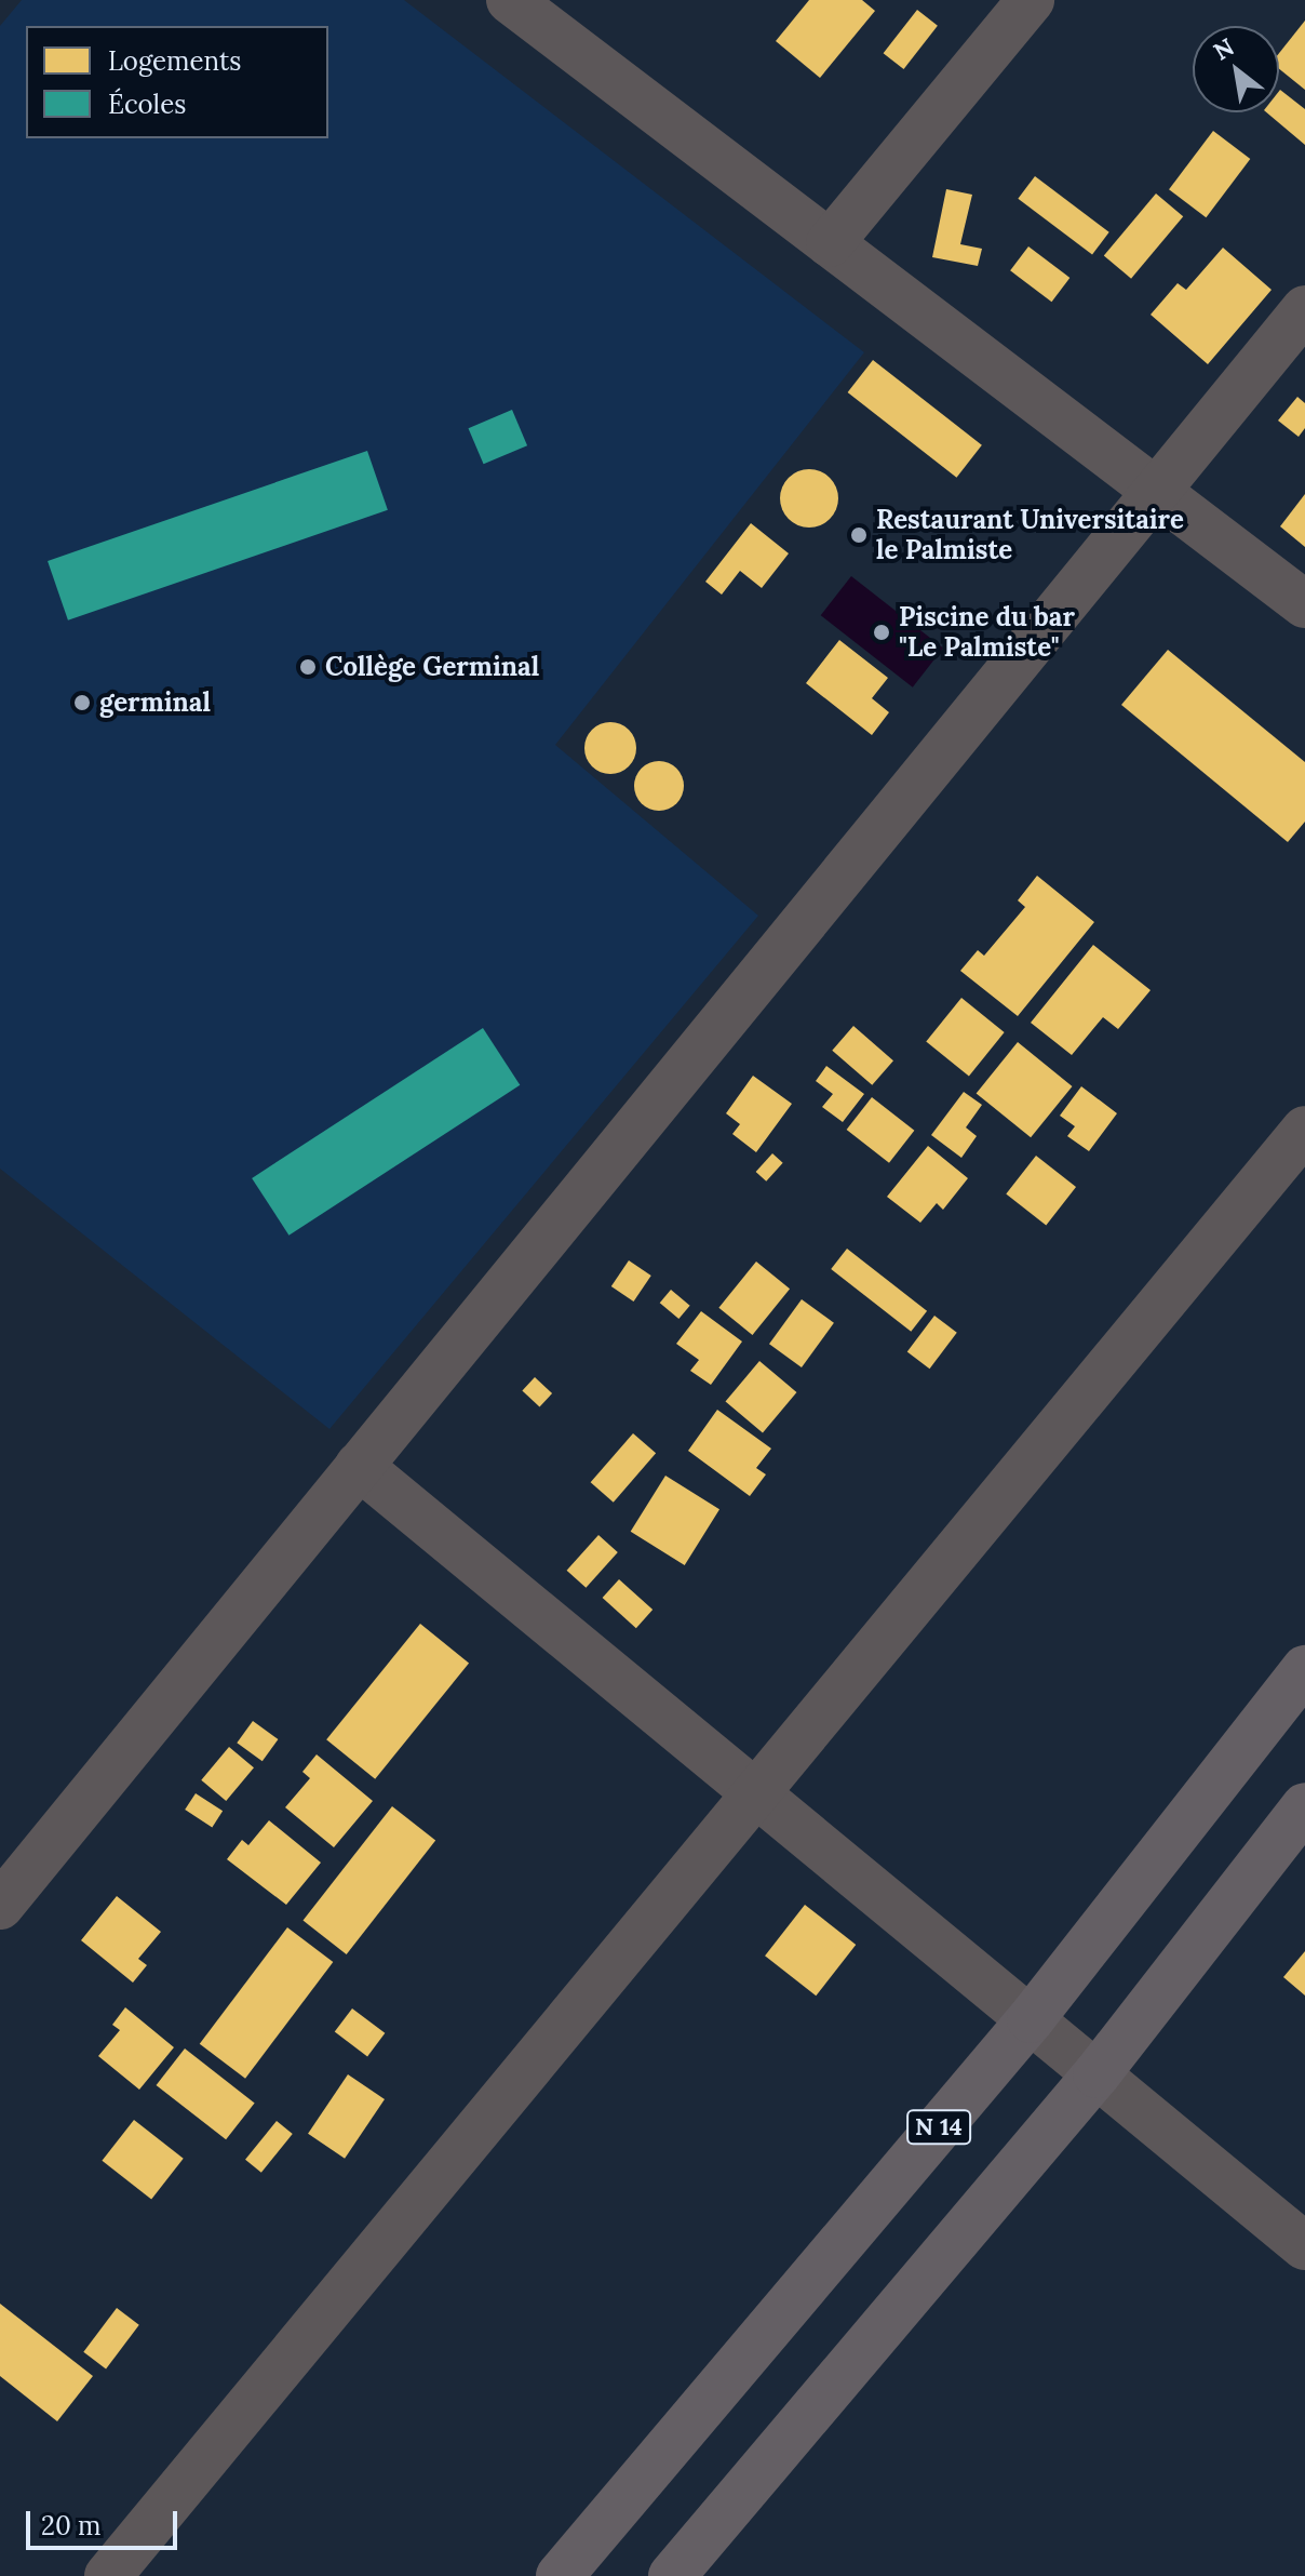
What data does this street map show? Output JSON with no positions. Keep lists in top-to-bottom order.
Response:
{
  "streets": {
    "main road": ["N 14"]
  },
  "places": [
    "Restaurant Universitaire le Palmiste",
    "Piscine du bar \"Le Palmiste\"",
    "Collège Germinal",
    "germinal"
  ],
  "legend": ["Logements", "Écoles"],
  "scale_bar": "20 m",
  "north": "top left"
}
